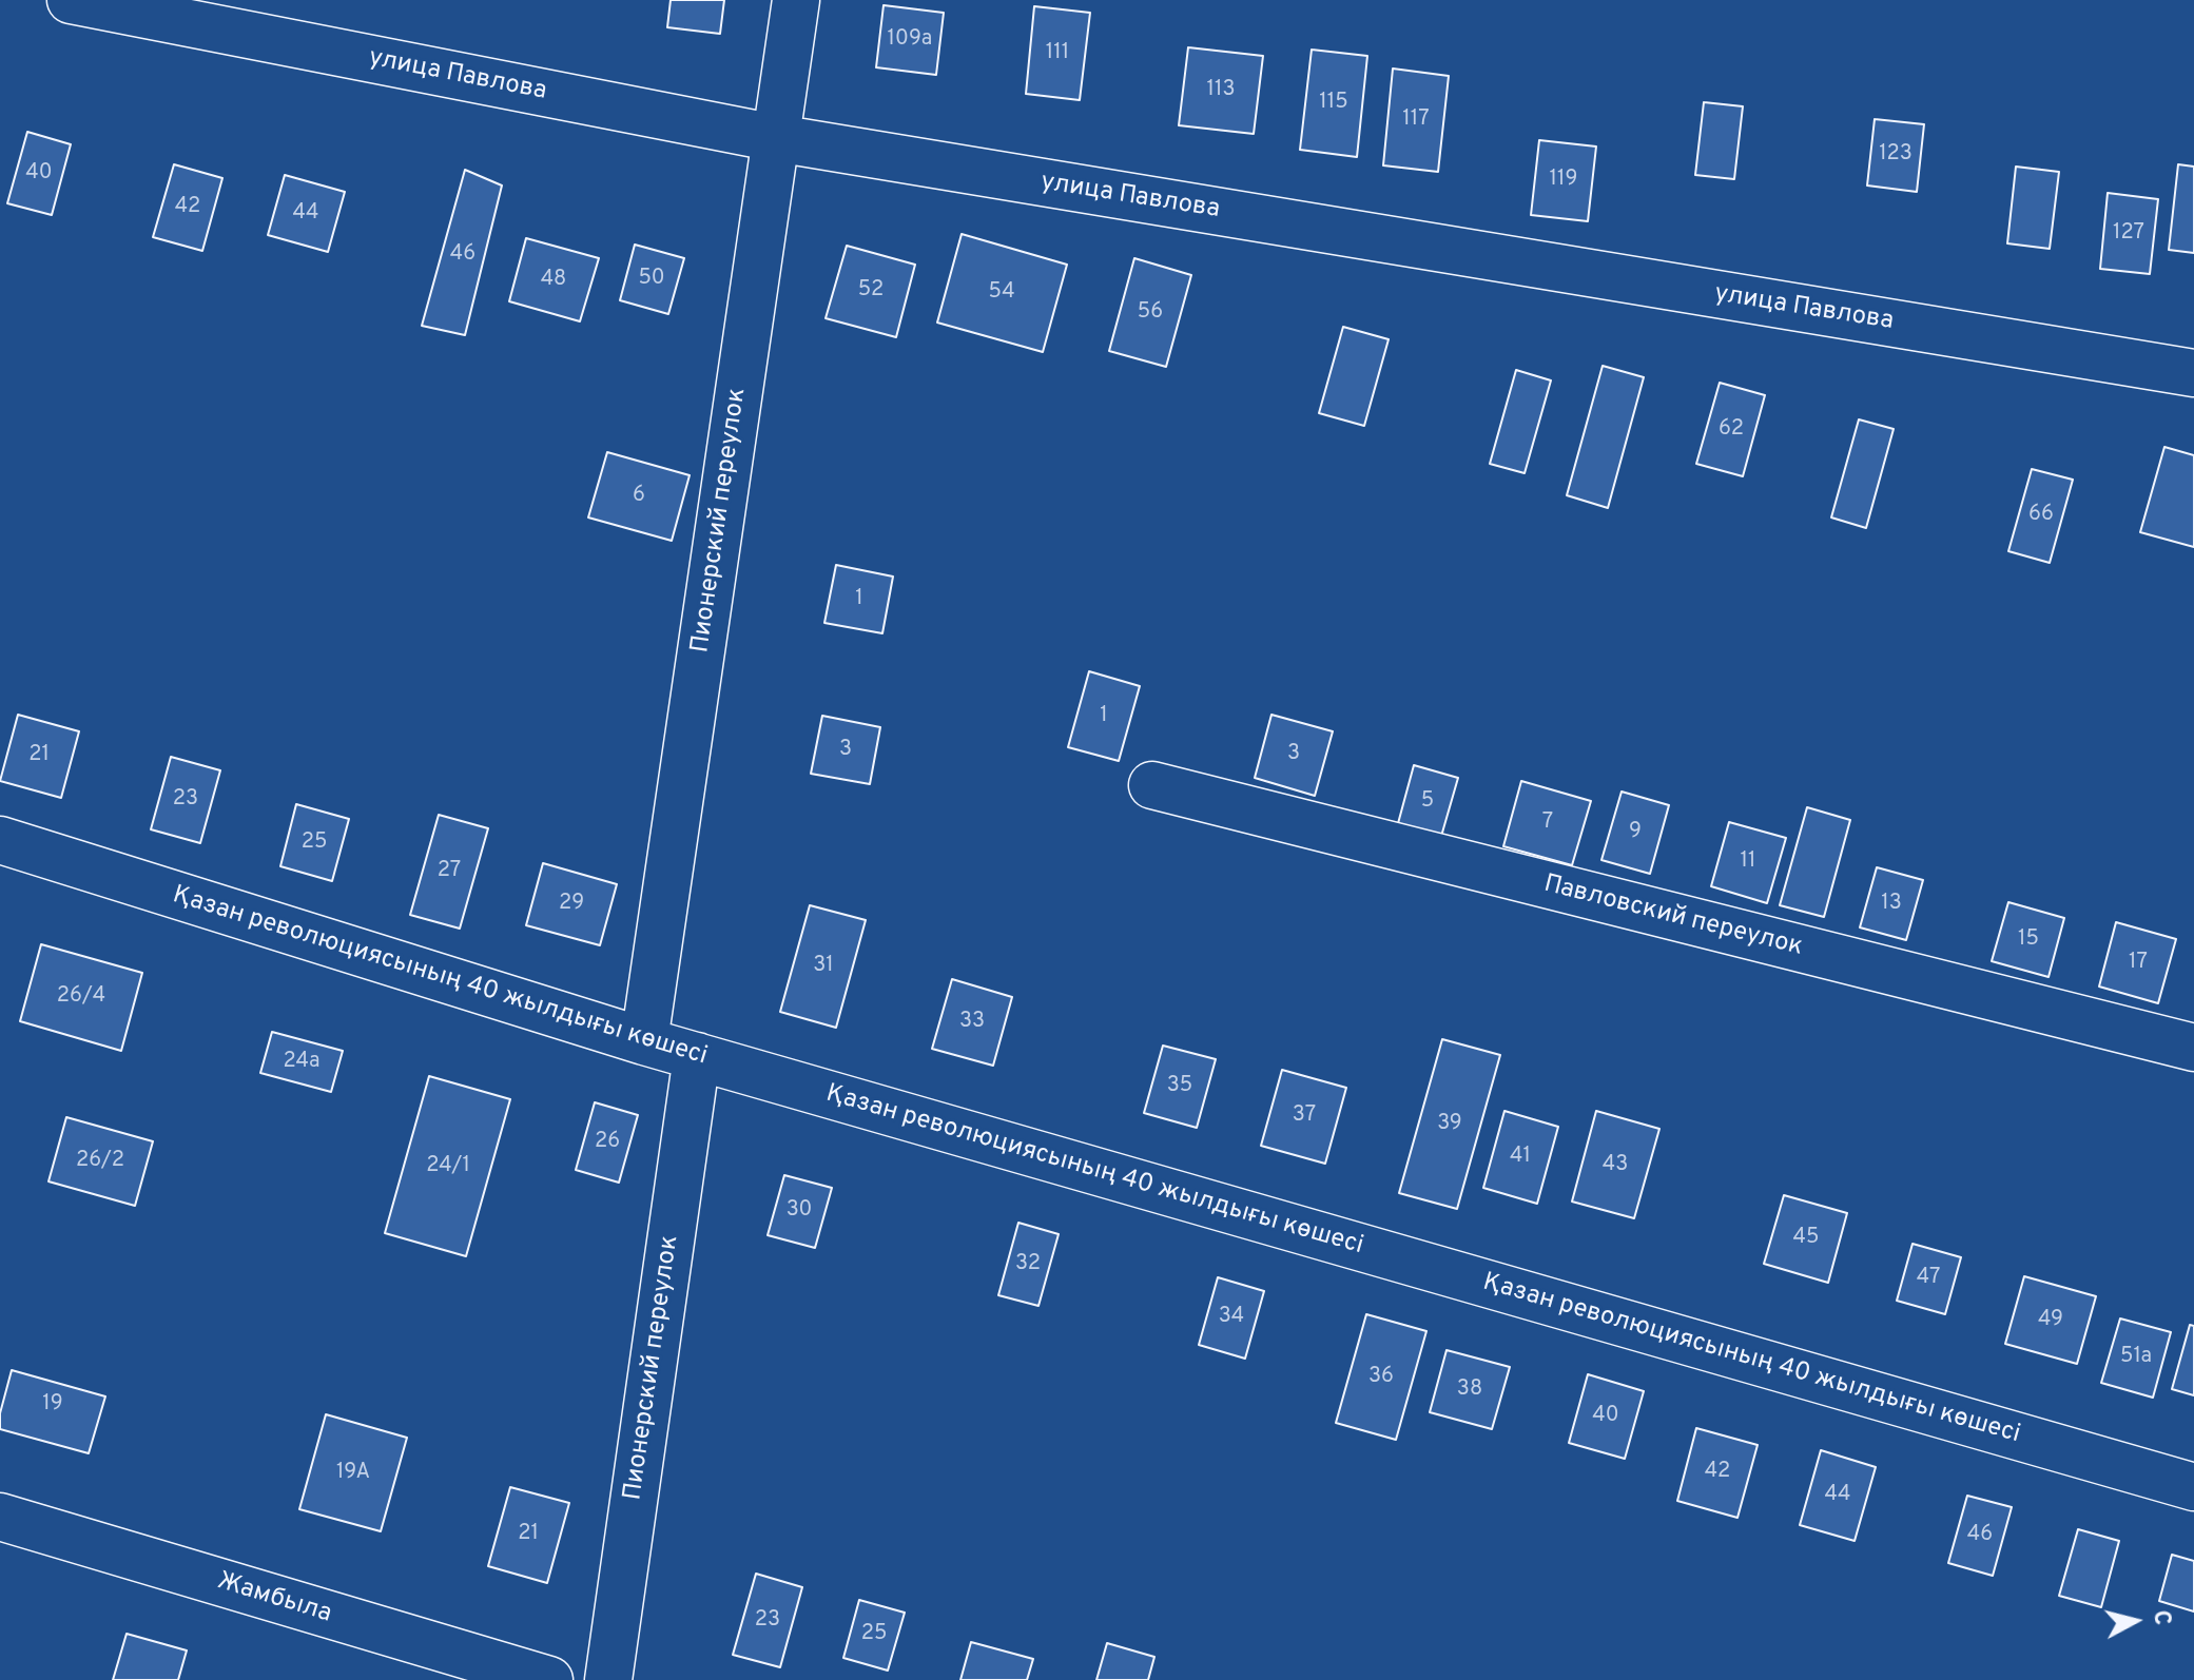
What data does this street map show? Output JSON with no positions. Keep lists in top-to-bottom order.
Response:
{
  "streets": {
    "street": [
      "улица Павлова",
      "Пионерский переулок",
      "Павловский переулок",
      "Қазан революциясының 40 жылдығы көшесі",
      "Жамбыла"
    ]
  },
  "crossings": [
    ["улица Павлова", "Пионерский переулок"],
    ["Пионерский переулок", "Қазан революциясының 40 жылдығы көшесі"]
  ],
  "house_numbers": [
    "109а",
    "111",
    "113",
    "115",
    "117",
    "123",
    "40",
    "119",
    "42",
    "44",
    "127",
    "46",
    "50",
    "48",
    "52",
    "54",
    "56",
    "62",
    "6",
    "66",
    "1",
    "1",
    "3",
    "3",
    "21",
    "23",
    "5",
    "7",
    "9",
    "25",
    "11",
    "27",
    "29",
    "13",
    "15",
    "17",
    "31",
    "26/4",
    "33",
    "24а",
    "35",
    "37",
    "39",
    "26",
    "41",
    "26/2",
    "43",
    "24/1",
    "30",
    "45",
    "32",
    "47",
    "34",
    "49",
    "51а",
    "36",
    "38",
    "19",
    "40",
    "42",
    "19А",
    "44",
    "21",
    "46",
    "23",
    "25"
  ],
  "north": "right"
}
